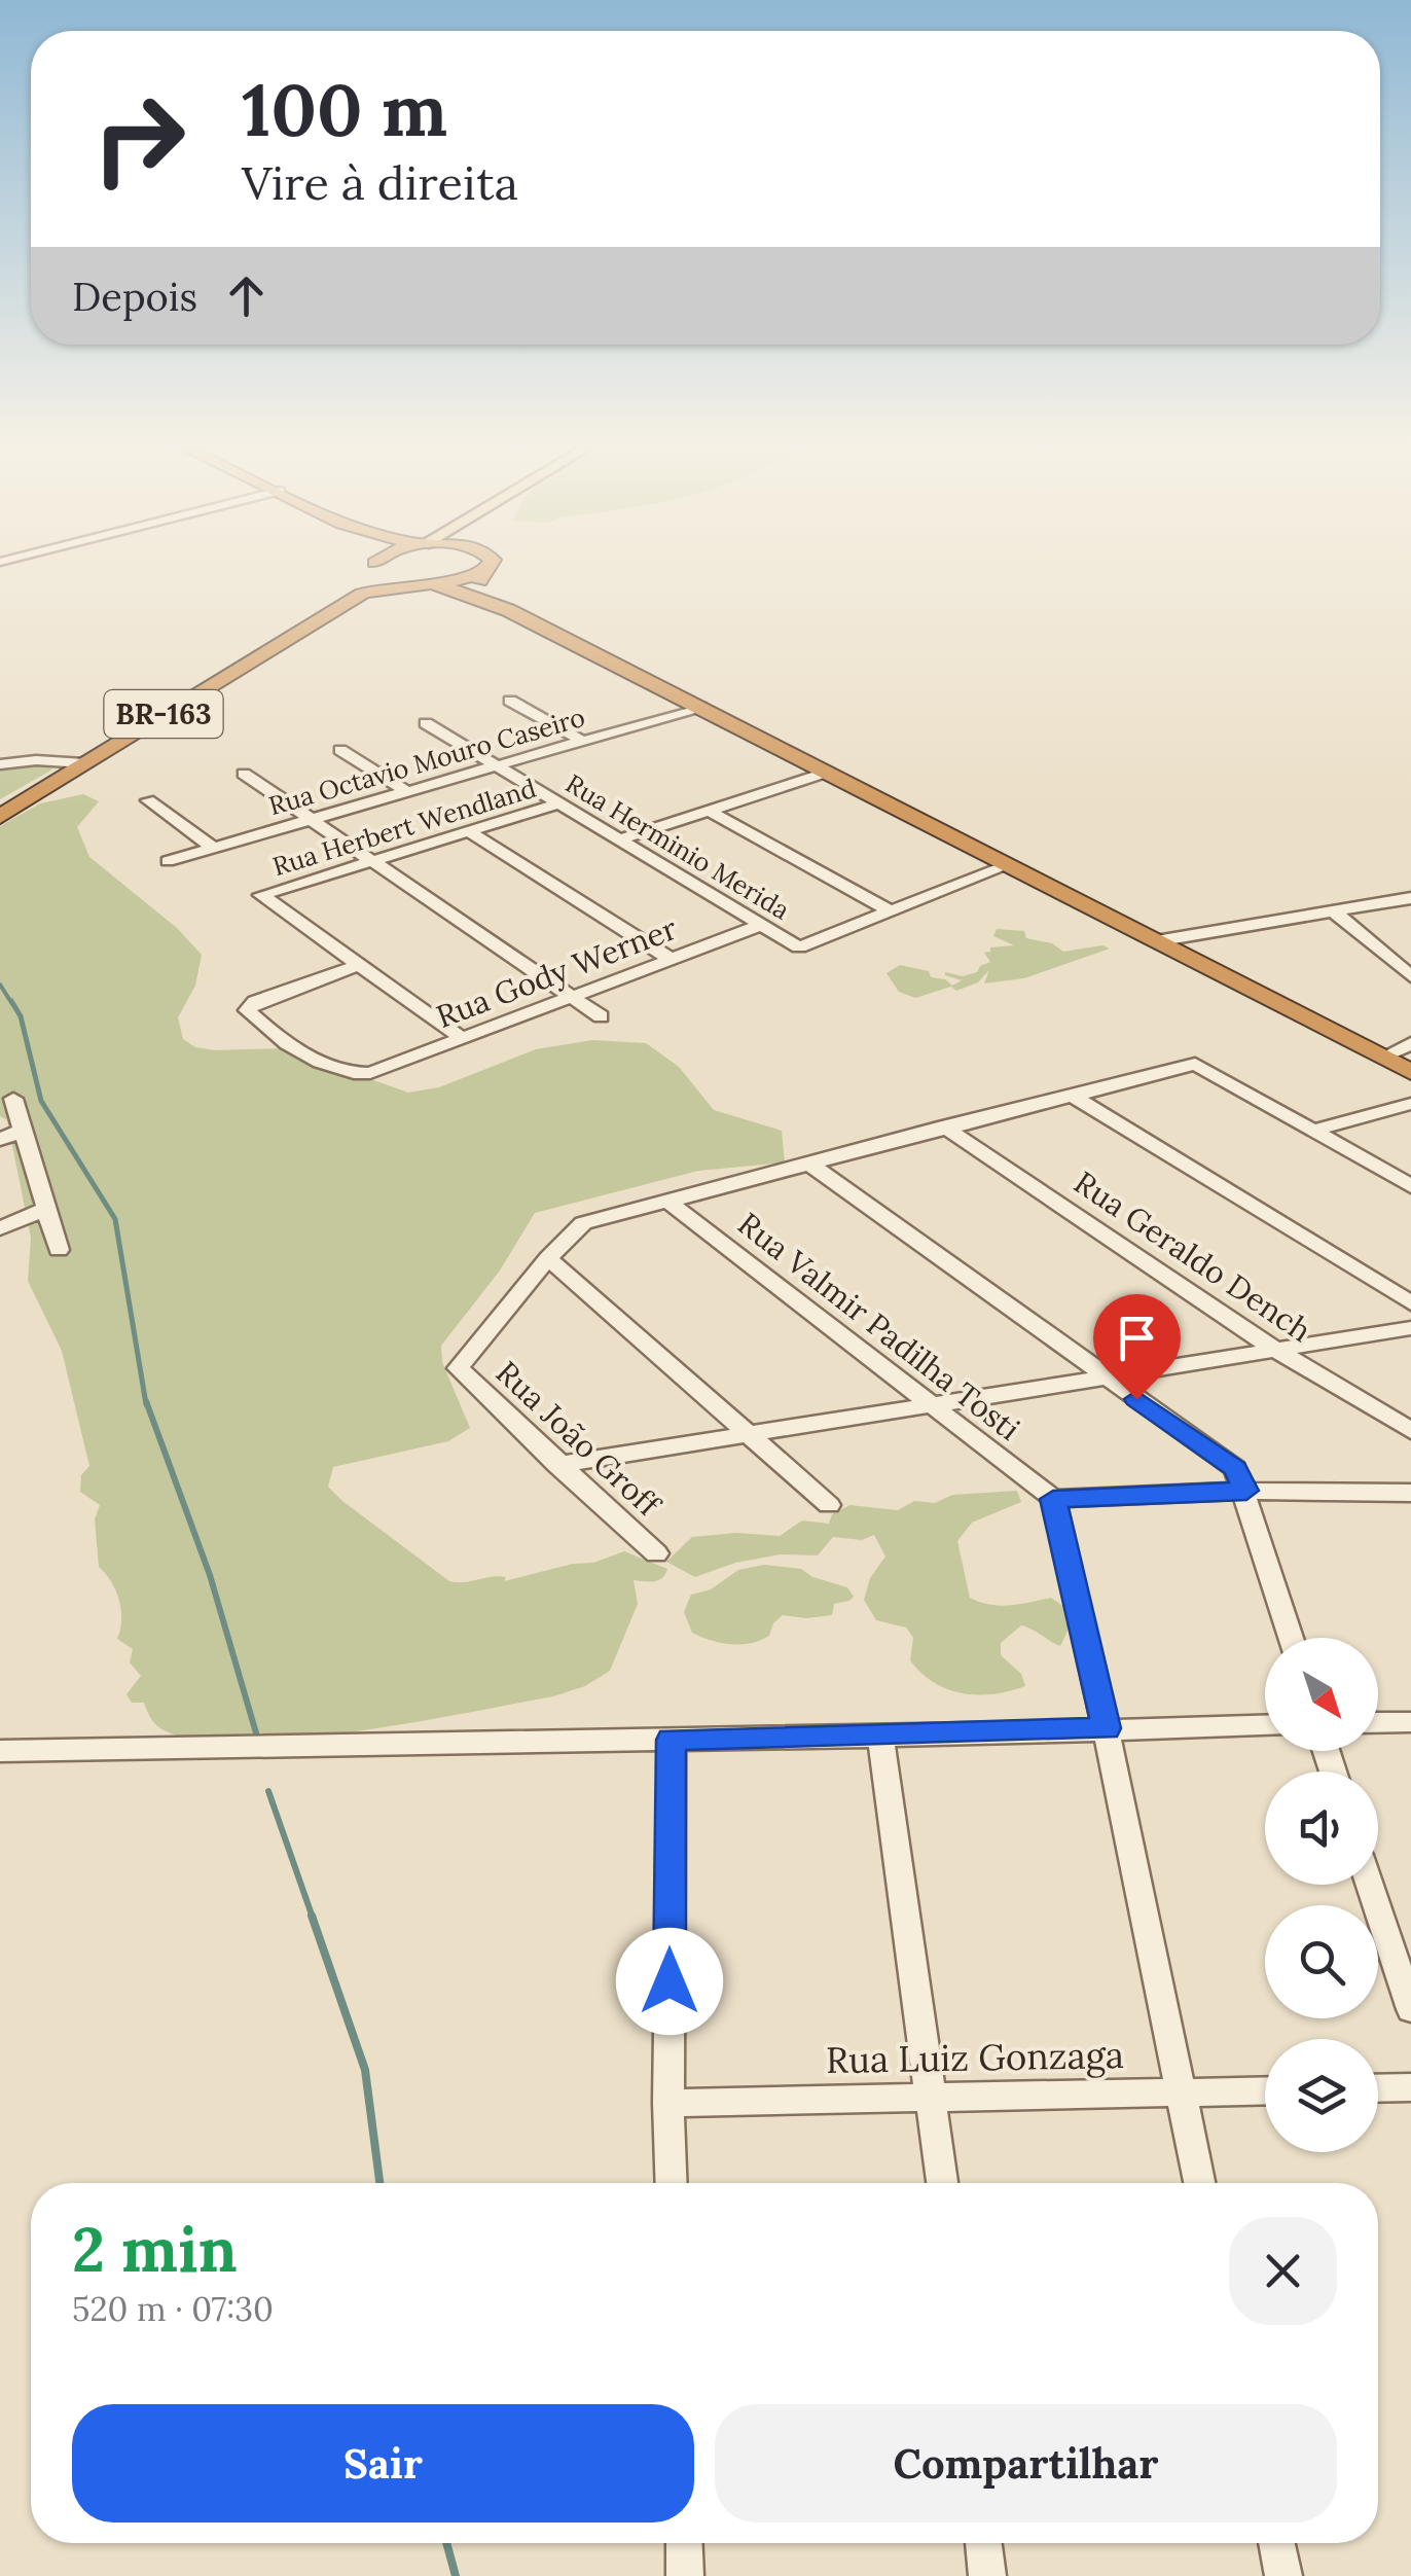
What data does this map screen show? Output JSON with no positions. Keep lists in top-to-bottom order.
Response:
{
  "streets": {
    "highway": ["BR-163"],
    "street": [
      "Rua Octavio Mouro Caseiro",
      "Rua Herbert Wendland",
      "Rua Herminio Merida",
      "Rua Gody Werner",
      "Rua Geraldo Dench",
      "Rua Valmir Padilha Tosti",
      "Rua João Groff",
      "Rua Luiz Gonzaga"
    ]
  },
  "crossings": [
    ["Rua Octavio Mouro Caseiro", "Rua Herminio Merida"],
    ["Rua Herbert Wendland", "Rua Herminio Merida"],
    ["Rua Herbert Wendland", "Rua Gody Werner"],
    ["Rua Herminio Merida", "Rua Gody Werner"]
  ],
  "north": "bottom right",
  "page": {
    "turn": ["100 m", "Vire à direita"],
    "then": "Depois",
    "heading": ["2 min", "520 m · 07:30"],
    "buttons": ["Sair", "Compartilhar"]
  }
}
